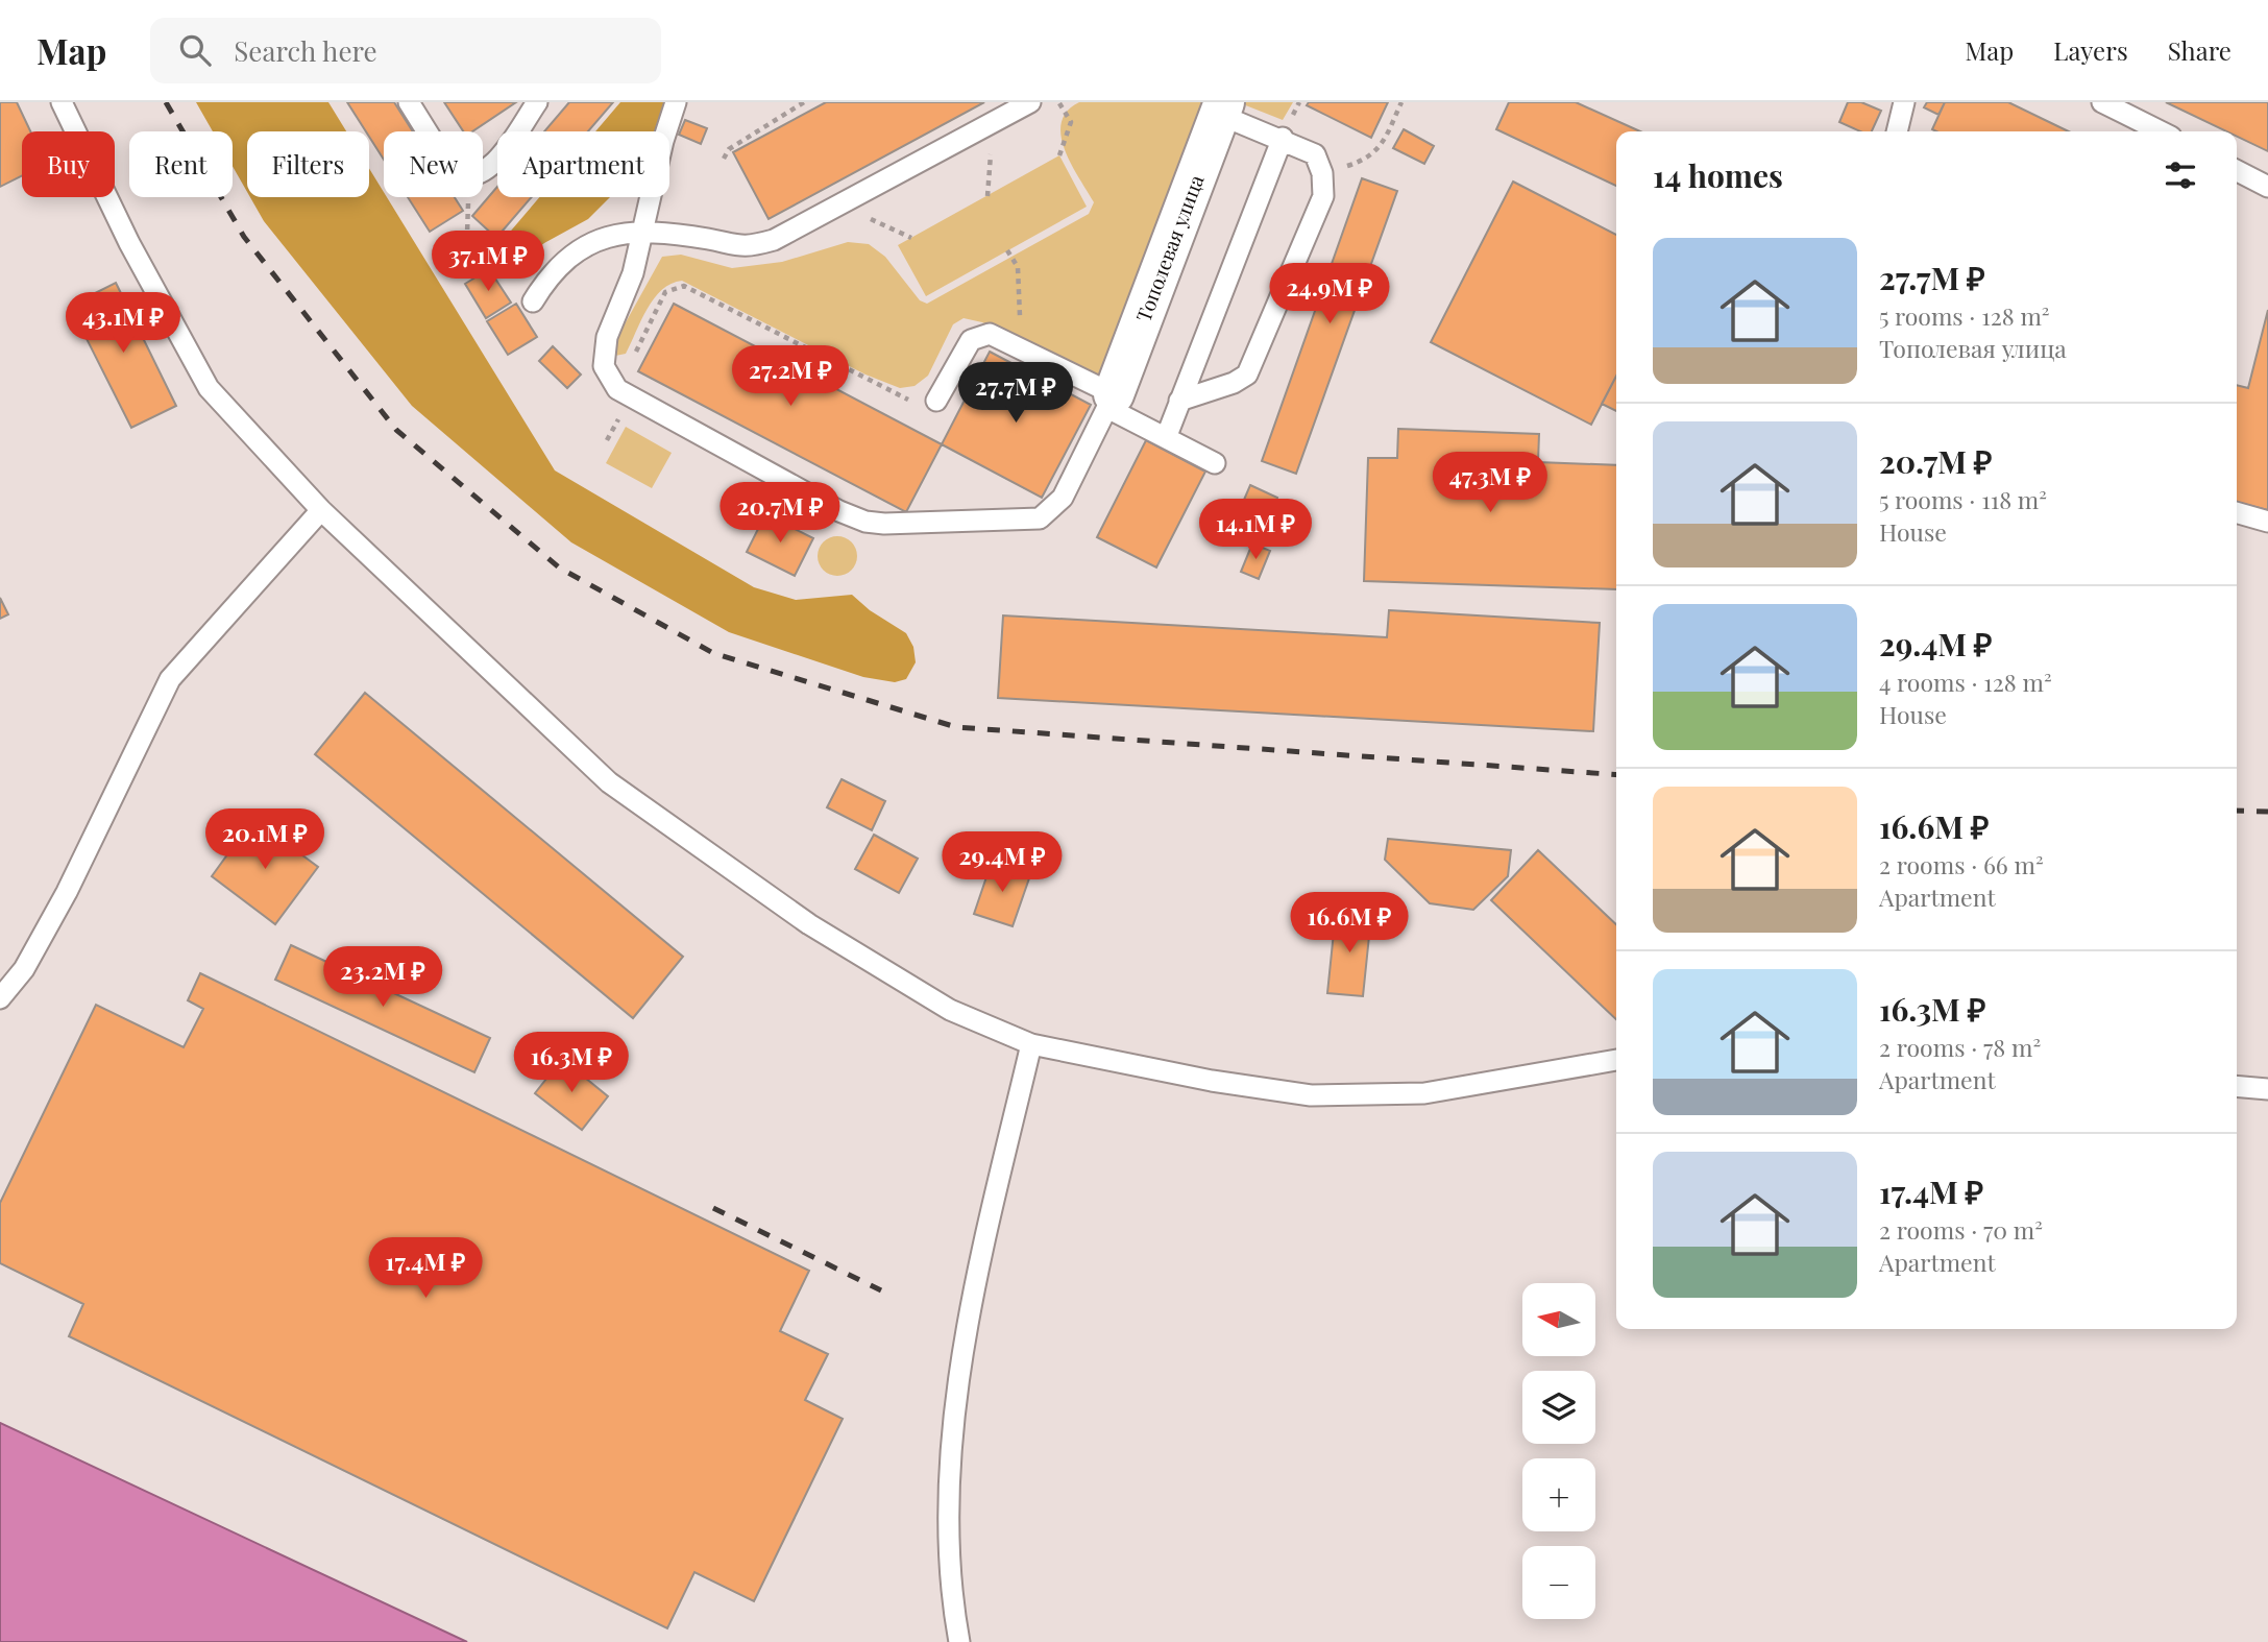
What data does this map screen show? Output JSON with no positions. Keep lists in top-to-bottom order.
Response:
{
  "streets": {
    "street": ["Тополевая улица"]
  },
  "north": "left",
  "page": {
    "header": "Map",
    "search": "Search here",
    "nav": ["Map", "Layers", "Share"],
    "chip": [
      "Buy",
      "Rent",
      "Filters",
      "New",
      "Apartment"
    ],
    "heading": "14 homes",
    "list": [
      {
        "name": "27.7M ₽",
        "note": "5 rooms · 128 m² · Тополевая улица"
      },
      {
        "name": "20.7M ₽",
        "note": "5 rooms · 118 m² · House"
      },
      {
        "name": "29.4M ₽",
        "note": "4 rooms · 128 m² · House"
      },
      {
        "name": "16.6M ₽",
        "note": "2 rooms · 66 m² · Apartment"
      },
      {
        "name": "16.3M ₽",
        "note": "2 rooms · 78 m² · Apartment"
      },
      {
        "name": "17.4M ₽",
        "note": "2 rooms · 70 m² · Apartment"
      }
    ],
    "price": [
      "37.1M ₽",
      "24.9M ₽",
      "43.1M ₽",
      "27.2M ₽",
      "27.7M ₽",
      "47.3M ₽",
      "20.7M ₽",
      "14.1M ₽",
      "20.1M ₽",
      "29.4M ₽",
      "16.6M ₽",
      "23.2M ₽",
      "16.3M ₽",
      "17.4M ₽"
    ],
    "map_buttons": ["+", "−"]
  }
}
